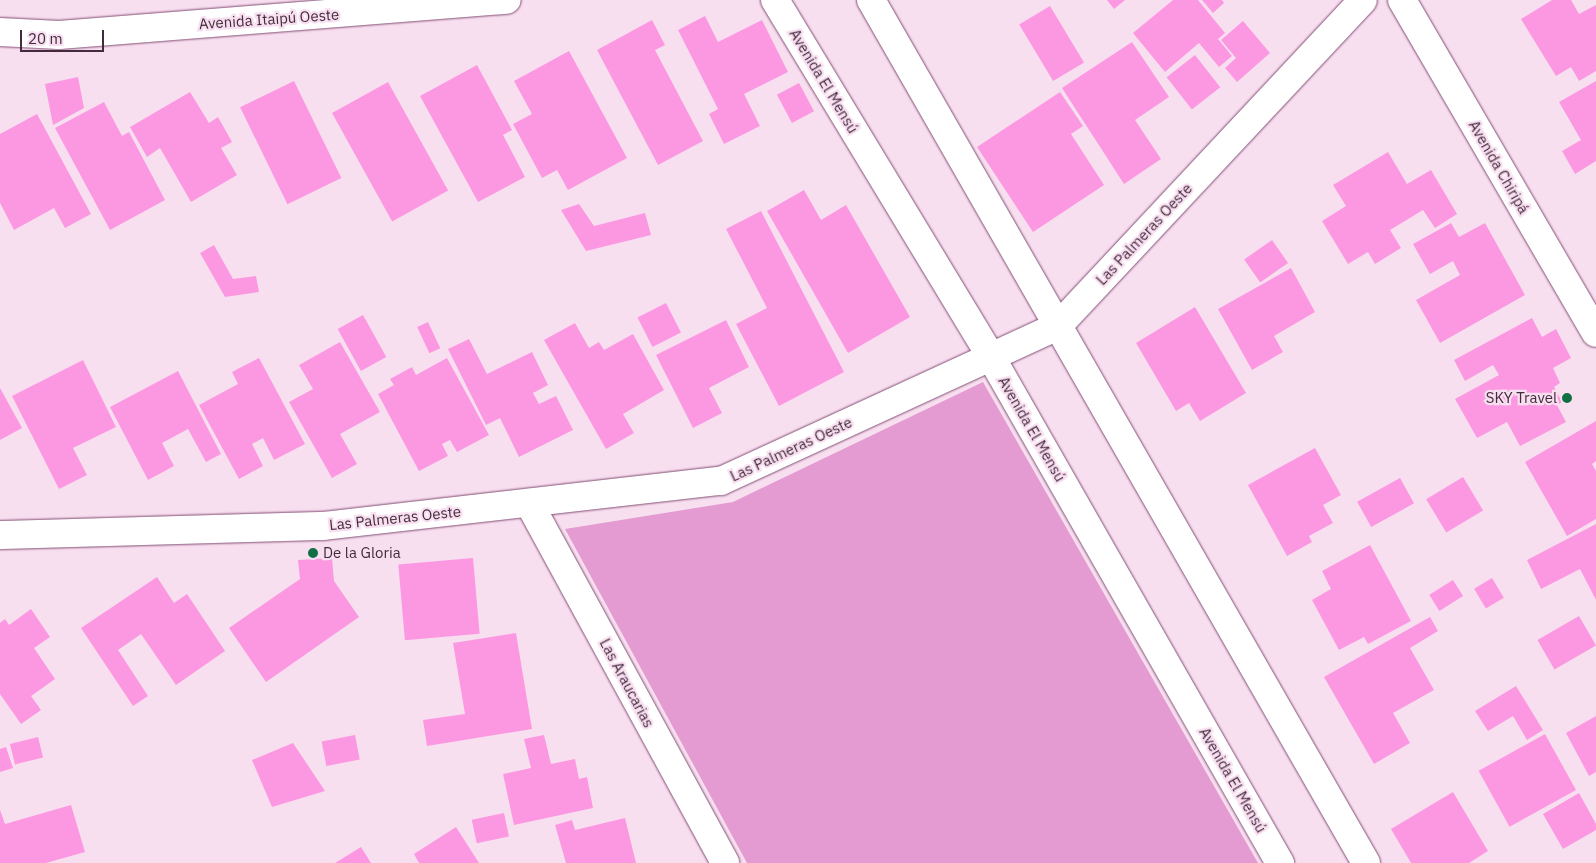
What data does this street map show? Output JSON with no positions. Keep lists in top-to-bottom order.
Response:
{
  "streets": {
    "street": [
      "Avenida Itaipú Oeste",
      "Avenida El Mensú",
      "Avenida Chiripá",
      "Las Palmeras Oeste",
      "Las Araucarias"
    ]
  },
  "crossings": [
    ["Avenida El Mensú", "Las Palmeras Oeste"],
    ["Las Palmeras Oeste", "Las Araucarias"]
  ],
  "places": ["SKY Travel", "De la Gloria"],
  "scale_bar": "20 m"
}
